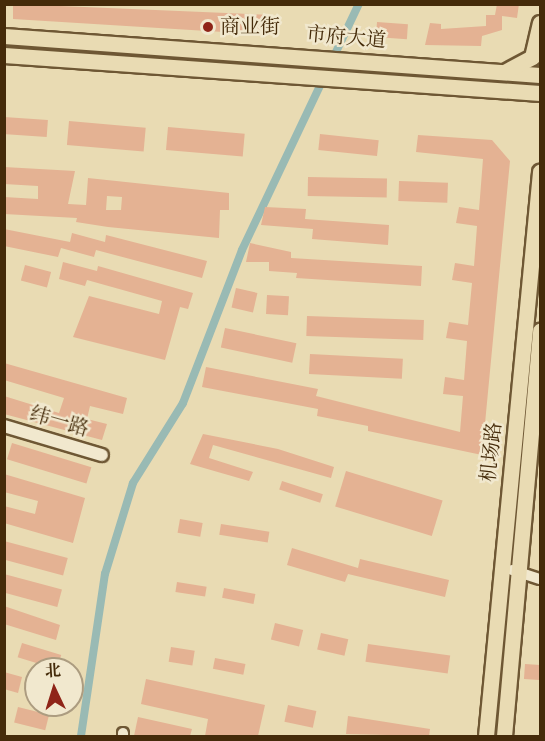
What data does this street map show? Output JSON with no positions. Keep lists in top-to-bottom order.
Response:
{
  "streets": {
    "main road": ["市府大道", "机场路"],
    "street": ["纬一路"]
  },
  "places": ["商业街"],
  "north": "top"
}
